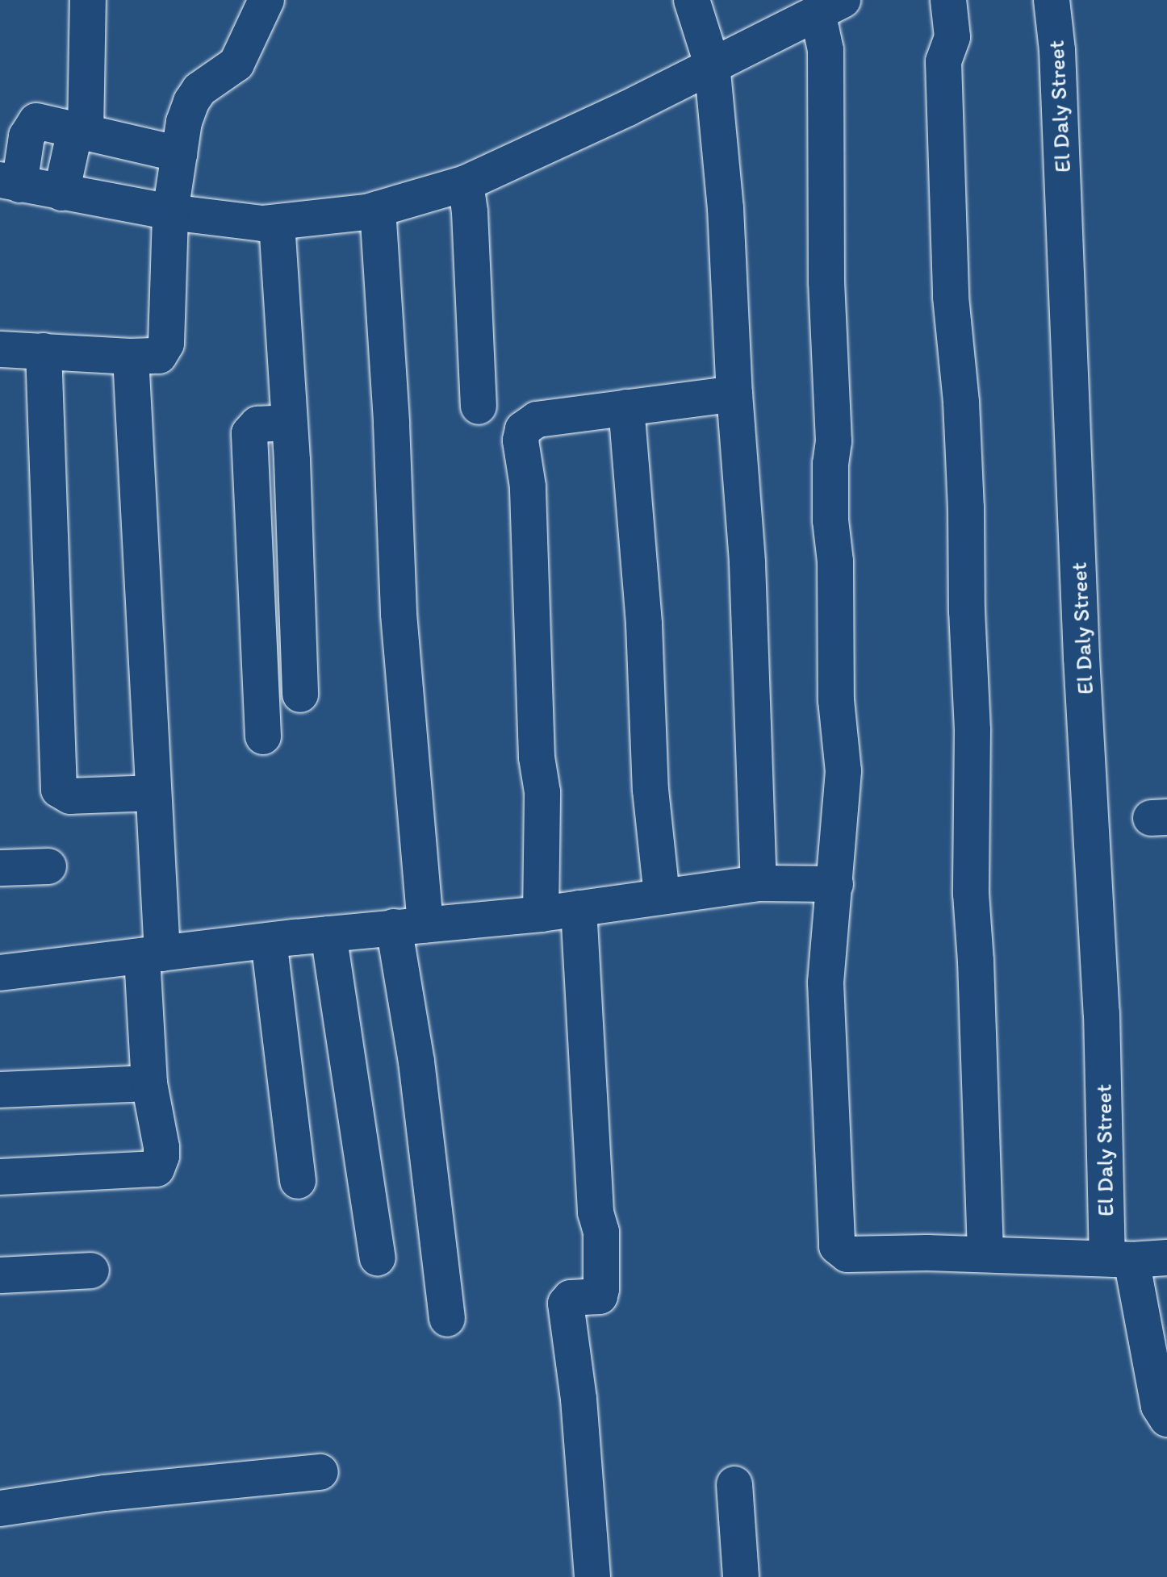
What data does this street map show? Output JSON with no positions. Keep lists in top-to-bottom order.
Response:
{
  "streets": {
    "street": ["El Daly Street"]
  }
}
